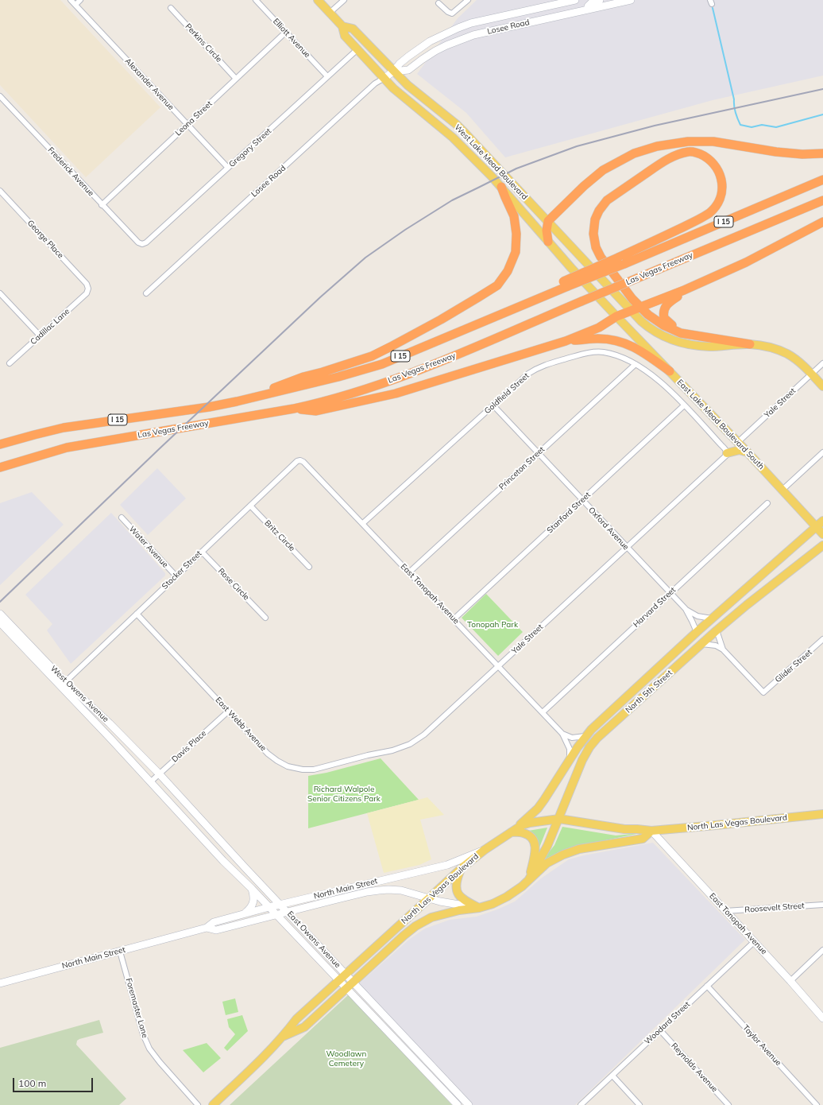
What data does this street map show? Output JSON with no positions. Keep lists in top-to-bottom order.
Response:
{
  "streets": {
    "highway": ["I 15", "Las Vegas Freeway"],
    "main road": [
      "Losee Road",
      "West Lake Mead Boulevard",
      "East Lake Mead Boulevard South",
      "East Tonopah Avenue",
      "North 5th Street",
      "West Owens Avenue",
      "North Las Vegas Boulevard",
      "North Main Street",
      "East Owens Avenue"
    ],
    "street": [
      "Elliott Avenue",
      "Perkins Circle",
      "Alexander Avenue",
      "Leona Street",
      "Gregory Street",
      "Frederick Avenue",
      "George Place",
      "Cadillac Lane",
      "Goldfield Street",
      "Yale Street",
      "Princeton Street",
      "Stanford Street",
      "Oxford Avenue",
      "Britz Circle",
      "Water Avenue",
      "Stocker Street",
      "Rose Circle",
      "Harvard Street",
      "Glider Street",
      "East Webb Avenue",
      "Davis Place",
      "Roosevelt Street",
      "Foremaster Lane",
      "Woodard Street",
      "Taylor Avenue",
      "Reynolds Avenue"
    ]
  },
  "crossings": [
    ["Losee Road", "West Lake Mead Boulevard"],
    ["Elliott Avenue", "Leona Street"],
    ["Elliott Avenue", "Gregory Street"],
    ["Perkins Circle", "Leona Street"],
    ["Alexander Avenue", "Leona Street"],
    ["Alexander Avenue", "Gregory Street"],
    ["Leona Street", "Frederick Avenue"],
    ["Gregory Street", "West Lake Mead Boulevard"],
    ["Gregory Street", "Frederick Avenue"],
    ["West Lake Mead Boulevard", "Yale Street"],
    ["West Lake Mead Boulevard", "East Lake Mead Boulevard South"],
    ["George Place", "Cadillac Lane"],
    ["Goldfield Street", "Yale Street"],
    ["Goldfield Street", "Princeton Street"],
    ["Goldfield Street", "Stanford Street"],
    ["Goldfield Street", "Oxford Avenue"],
    ["Goldfield Street", "East Tonopah Avenue"],
    ["Yale Street", "East Lake Mead Boulevard South"],
    ["Yale Street", "Oxford Avenue"],
    ["Yale Street", "East Tonopah Avenue"],
    ["Yale Street", "East Webb Avenue"],
    ["East Lake Mead Boulevard South", "North 5th Street"],
    ["Princeton Street", "Oxford Avenue"],
    ["Princeton Street", "East Tonopah Avenue"],
    ["Stanford Street", "Oxford Avenue"],
    ["Stanford Street", "East Tonopah Avenue"],
    ["Oxford Avenue", "Harvard Street"],
    ["Oxford Avenue", "North 5th Street"],
    ["Britz Circle", "Stocker Street"],
    ["Water Avenue", "Stocker Street"],
    ["Stocker Street", "Rose Circle"],
    ["Stocker Street", "East Tonopah Avenue"],
    ["Stocker Street", "West Owens Avenue"],
    ["Stocker Street", "East Webb Avenue"],
    ["East Tonopah Avenue", "Harvard Street"],
    ["East Tonopah Avenue", "North 5th Street"],
    ["East Tonopah Avenue", "North Las Vegas Boulevard"],
    ["East Tonopah Avenue", "Roosevelt Street"],
    ["East Tonopah Avenue", "Woodard Street"],
    ["North 5th Street", "North Las Vegas Boulevard"],
    ["West Owens Avenue", "Davis Place"],
    ["West Owens Avenue", "East Owens Avenue"],
    ["East Webb Avenue", "Davis Place"],
    ["Davis Place", "East Owens Avenue"],
    ["North Las Vegas Boulevard", "North Main Street"],
    ["North Las Vegas Boulevard", "East Owens Avenue"],
    ["North Main Street", "East Owens Avenue"],
    ["North Main Street", "Foremaster Lane"],
    ["Woodard Street", "Taylor Avenue"],
    ["Woodard Street", "Reynolds Avenue"]
  ],
  "parks": ["Tonopah Park", "Richard Walpole Senior Citizens Park", "Woodlawn Cemetery"],
  "scale_bar": "100 m"
}
